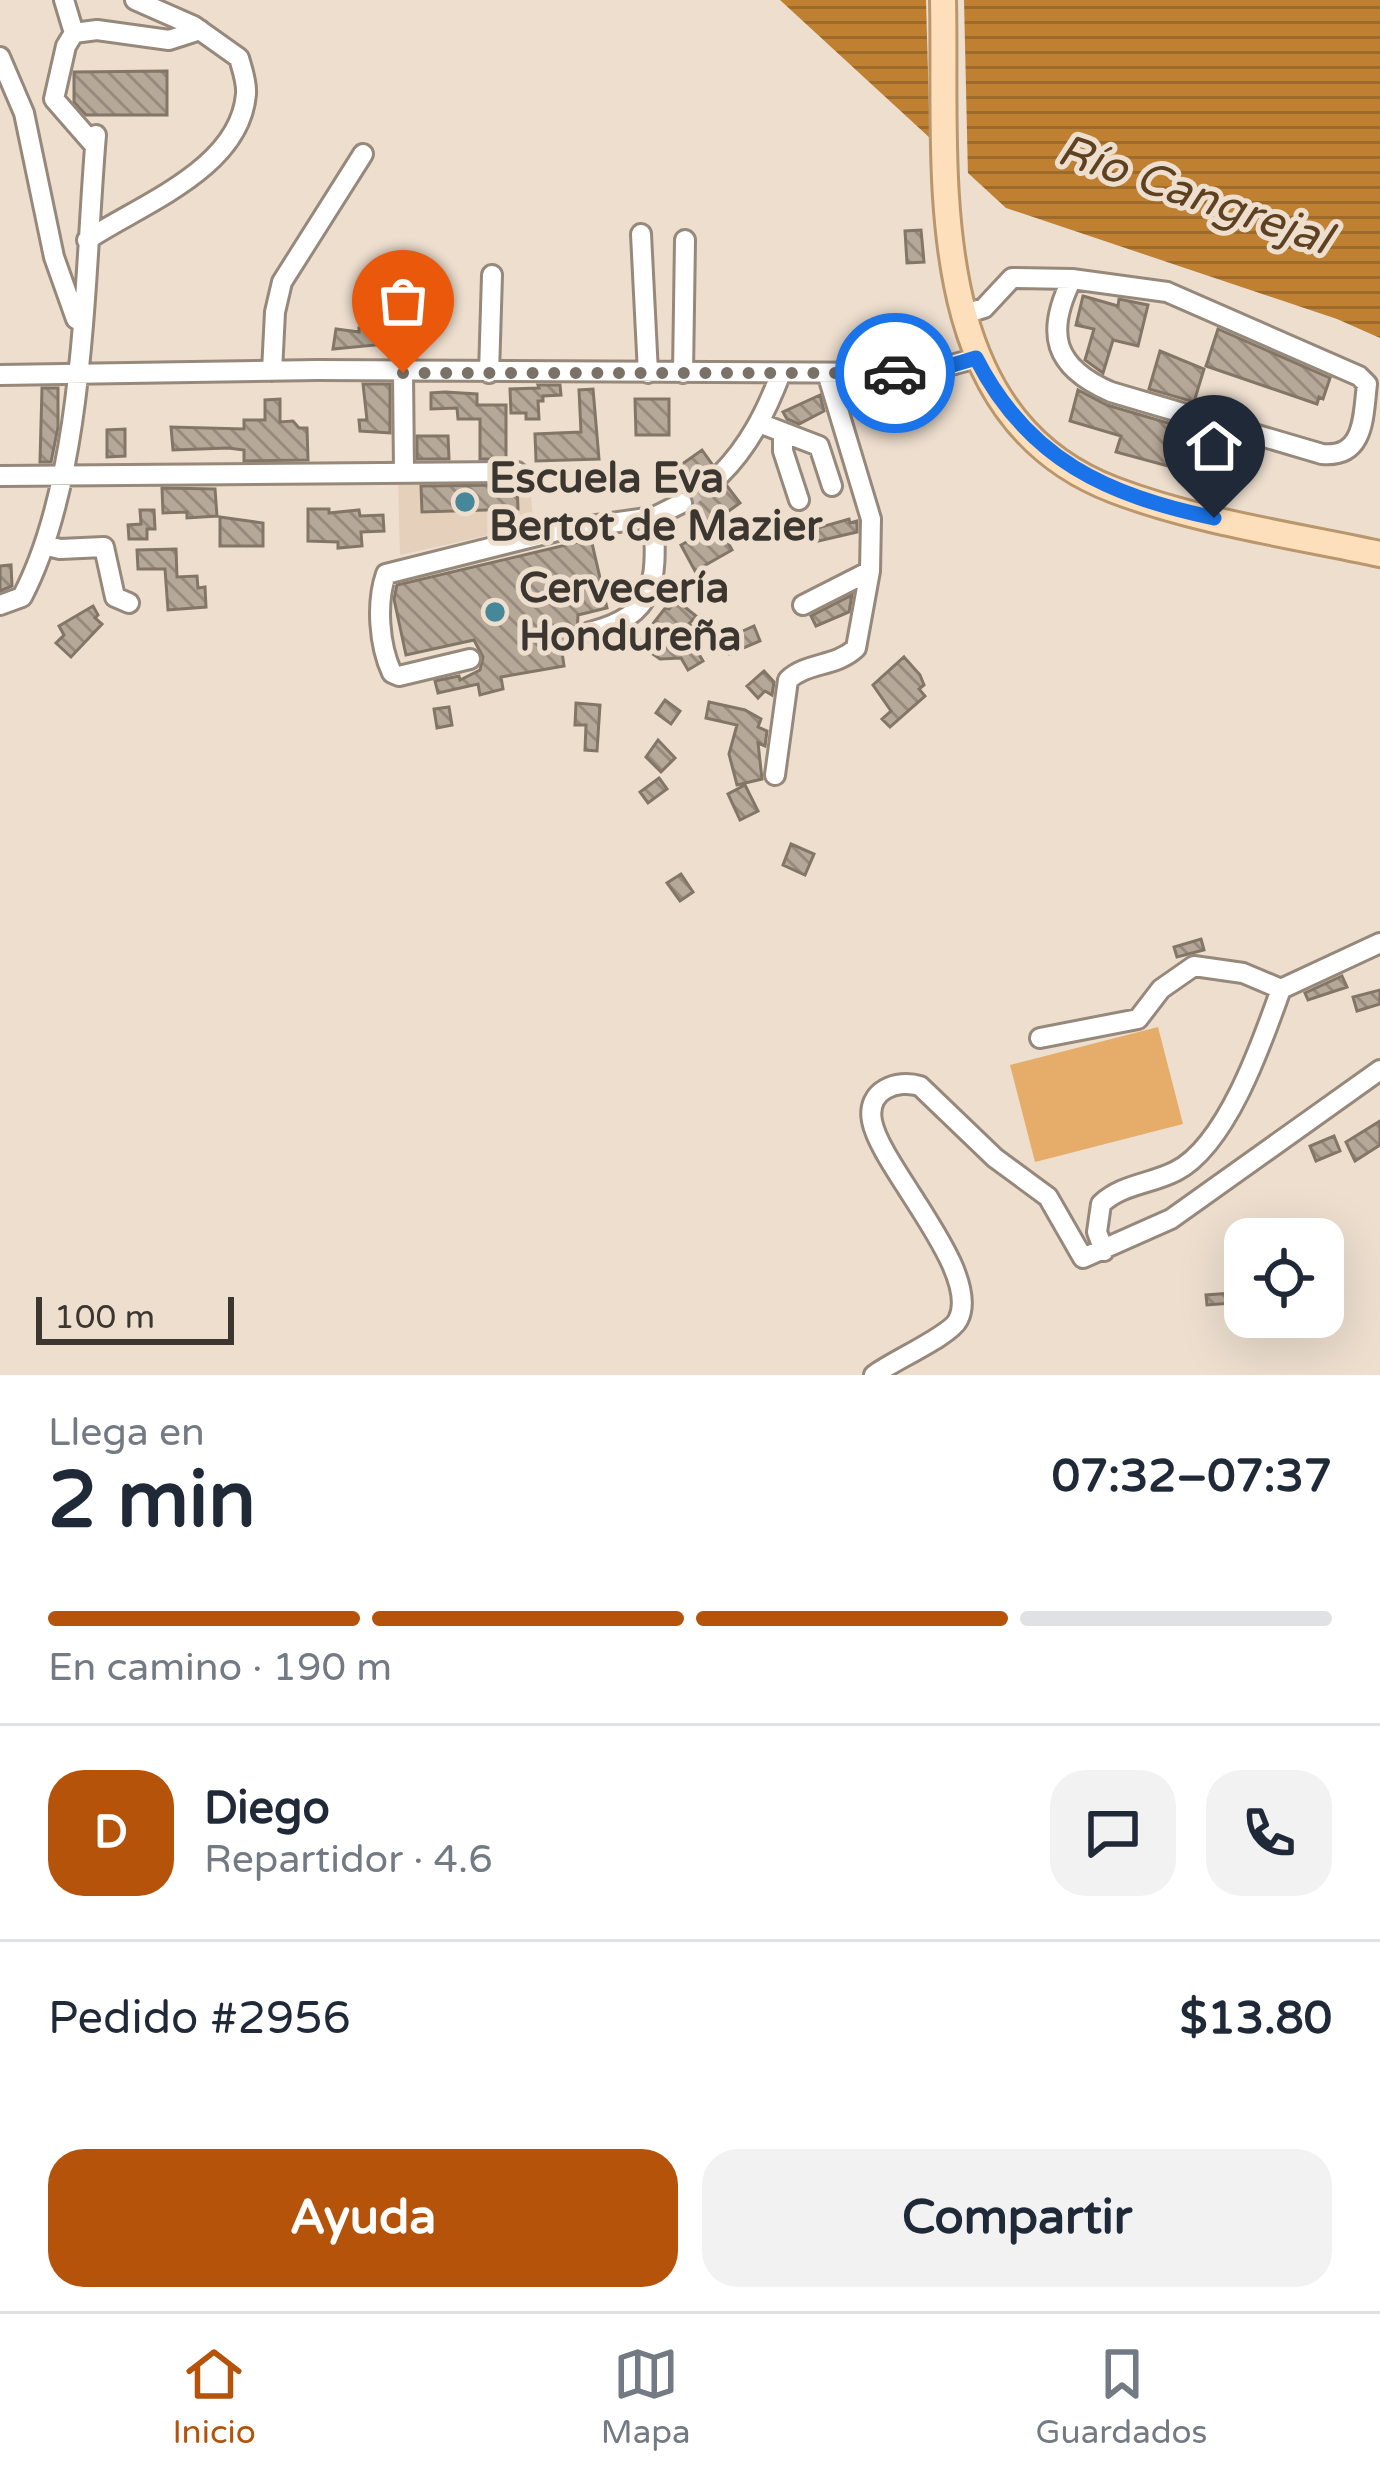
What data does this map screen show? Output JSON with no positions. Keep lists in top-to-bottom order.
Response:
{
  "water": ["Río Cangrejal"],
  "places": ["Escuela Eva Bertot de Mazier", "Cervecería Hondureña"],
  "scale_bar": "100 m",
  "page": {
    "scale": "100 m",
    "heading": ["2 min", "Llega en", "07:32–07:37"],
    "panel": [
      "Diego",
      "Repartidor · 4.6",
      "Pedido #2956",
      "$13.80"
    ],
    "bar": "En camino · 190 m",
    "round": "D",
    "buttons": ["Ayuda", "Compartir"],
    "tabs": ["Inicio", "Mapa", "Guardados"]
  }
}
